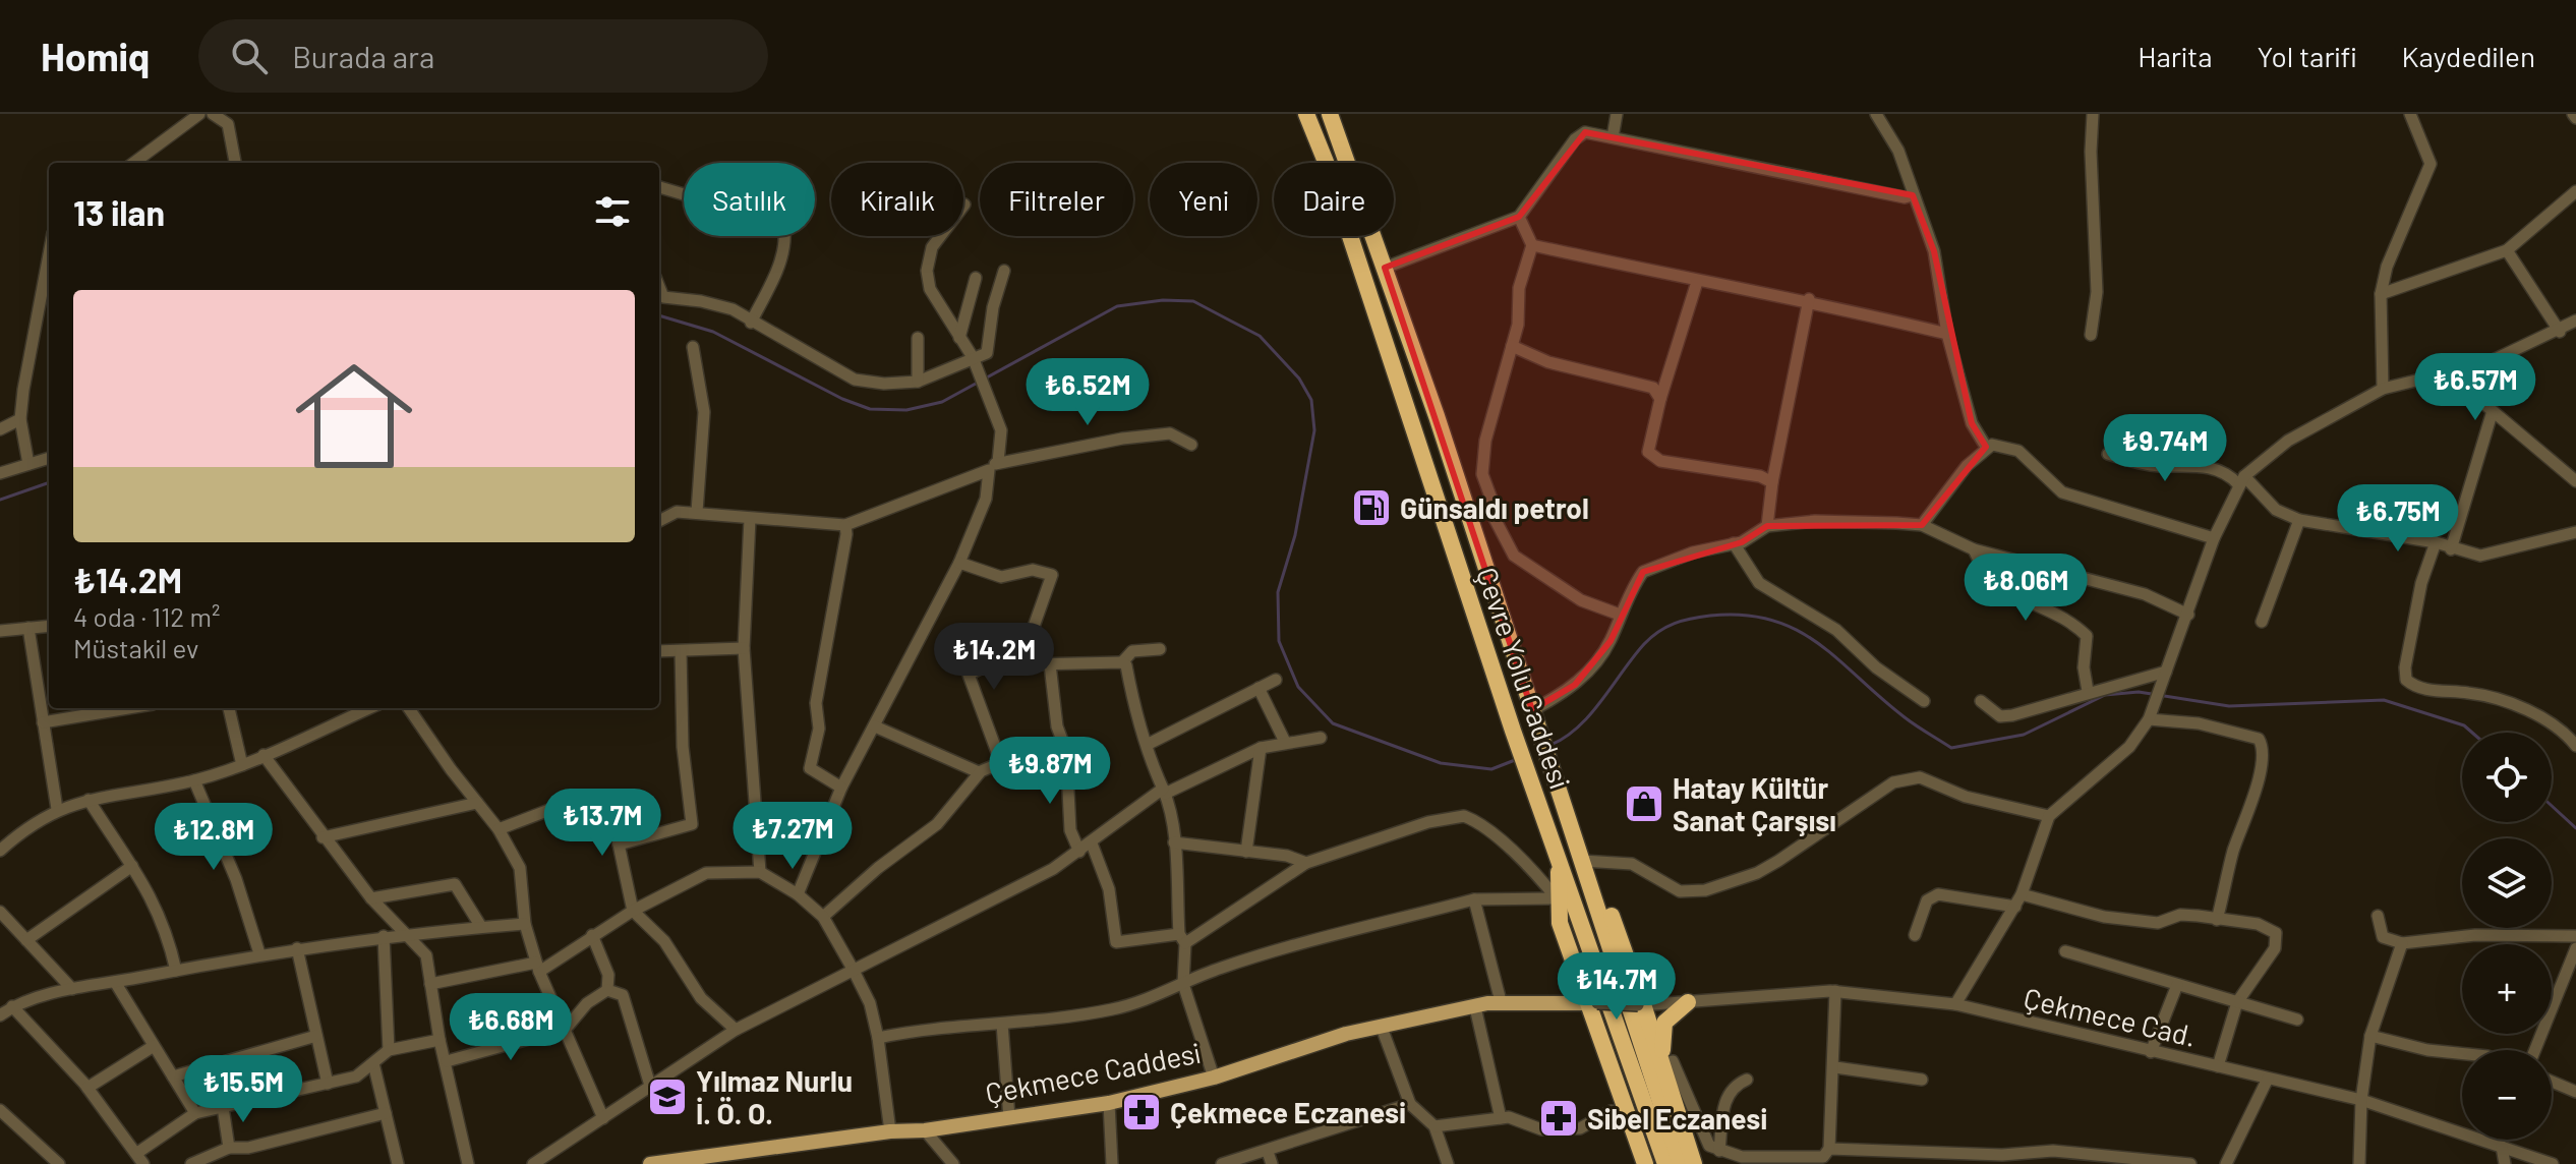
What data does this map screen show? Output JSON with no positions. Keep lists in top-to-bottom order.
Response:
{
  "streets": {
    "highway": ["Çevre Yolu Caddesi"],
    "main road": ["Çekmece Caddesi"],
    "street": ["Çekmece Cad."]
  },
  "crossings": [
    ["Çekmece Cad.", "Çekmece Caddesi"]
  ],
  "places": {
    "fuel station": ["Günsaldı petrol"],
    "shop": ["Hatay Kültür Sanat Çarşısı"],
    "school or university": ["Yılmaz Nurlu İ. Ö. O."],
    "pharmacy": ["Çekmece Eczanesi", "Sibel Eczanesi"]
  },
  "page": {
    "header": "Homiq",
    "search": "Burada ara",
    "nav": ["Harita", "Yol tarifi", "Kaydedilen"],
    "chip": [
      "Satılık",
      "Kiralık",
      "Filtreler",
      "Yeni",
      "Daire"
    ],
    "heading": "13 ilan",
    "list": [
      {
        "name": "₺14.2M",
        "note": "4 oda · 112 m² · Müstakil ev"
      }
    ],
    "price": [
      "₺6.57M",
      "₺6.52M",
      "₺9.74M",
      "₺6.75M",
      "₺8.06M",
      "₺14.2M",
      "₺9.87M",
      "₺13.7M",
      "₺7.27M",
      "₺12.8M",
      "₺14.7M",
      "₺6.68M",
      "₺15.5M"
    ],
    "map_buttons": ["+", "−"]
  }
}
